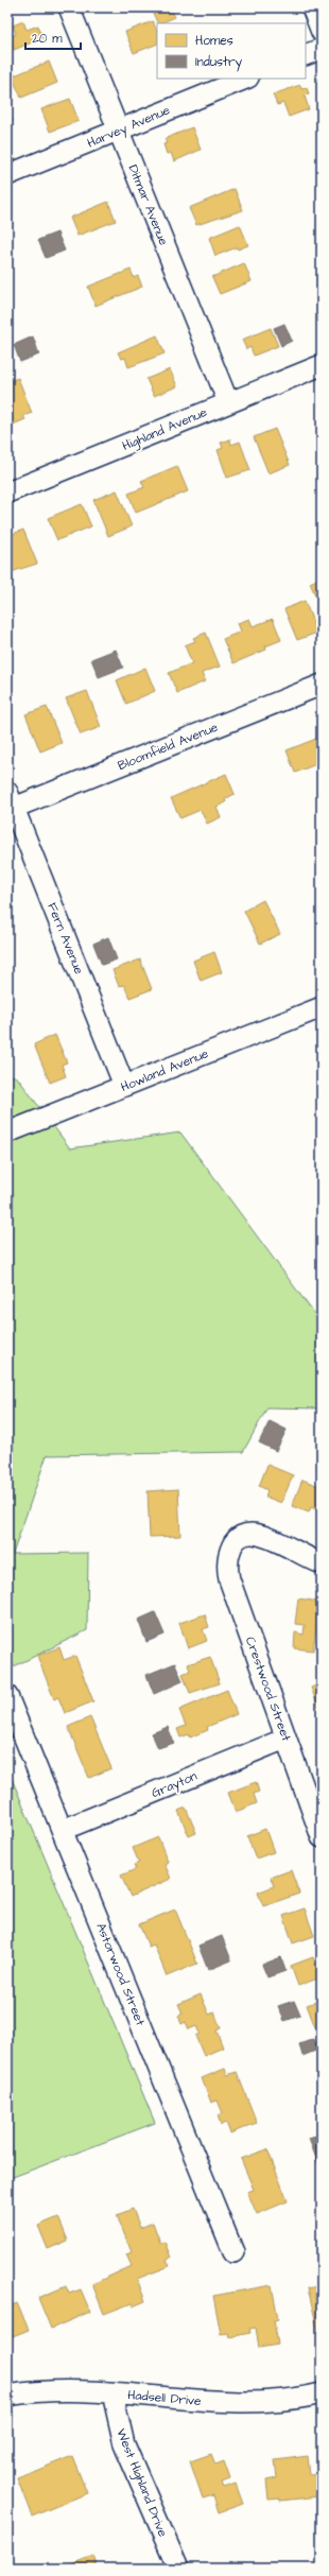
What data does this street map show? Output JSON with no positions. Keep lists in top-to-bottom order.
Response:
{
  "streets": {
    "street": [
      "Harvey Avenue",
      "Ditmar Avenue",
      "Highland Avenue",
      "Bloomfield Avenue",
      "Fern Avenue",
      "Howland Avenue",
      "Crestwood Street",
      "Grayton",
      "Astorwood Street",
      "Hadsell Drive",
      "West Highland Drive"
    ]
  },
  "crossings": [
    ["Harvey Avenue", "Ditmar Avenue"],
    ["Ditmar Avenue", "Highland Avenue"],
    ["Bloomfield Avenue", "Fern Avenue"],
    ["Fern Avenue", "Howland Avenue"],
    ["Crestwood Street", "Grayton"],
    ["Grayton", "Astorwood Street"],
    ["Hadsell Drive", "West Highland Drive"]
  ],
  "legend": ["Homes", "Industry"],
  "scale_bar": "20 m"
}
